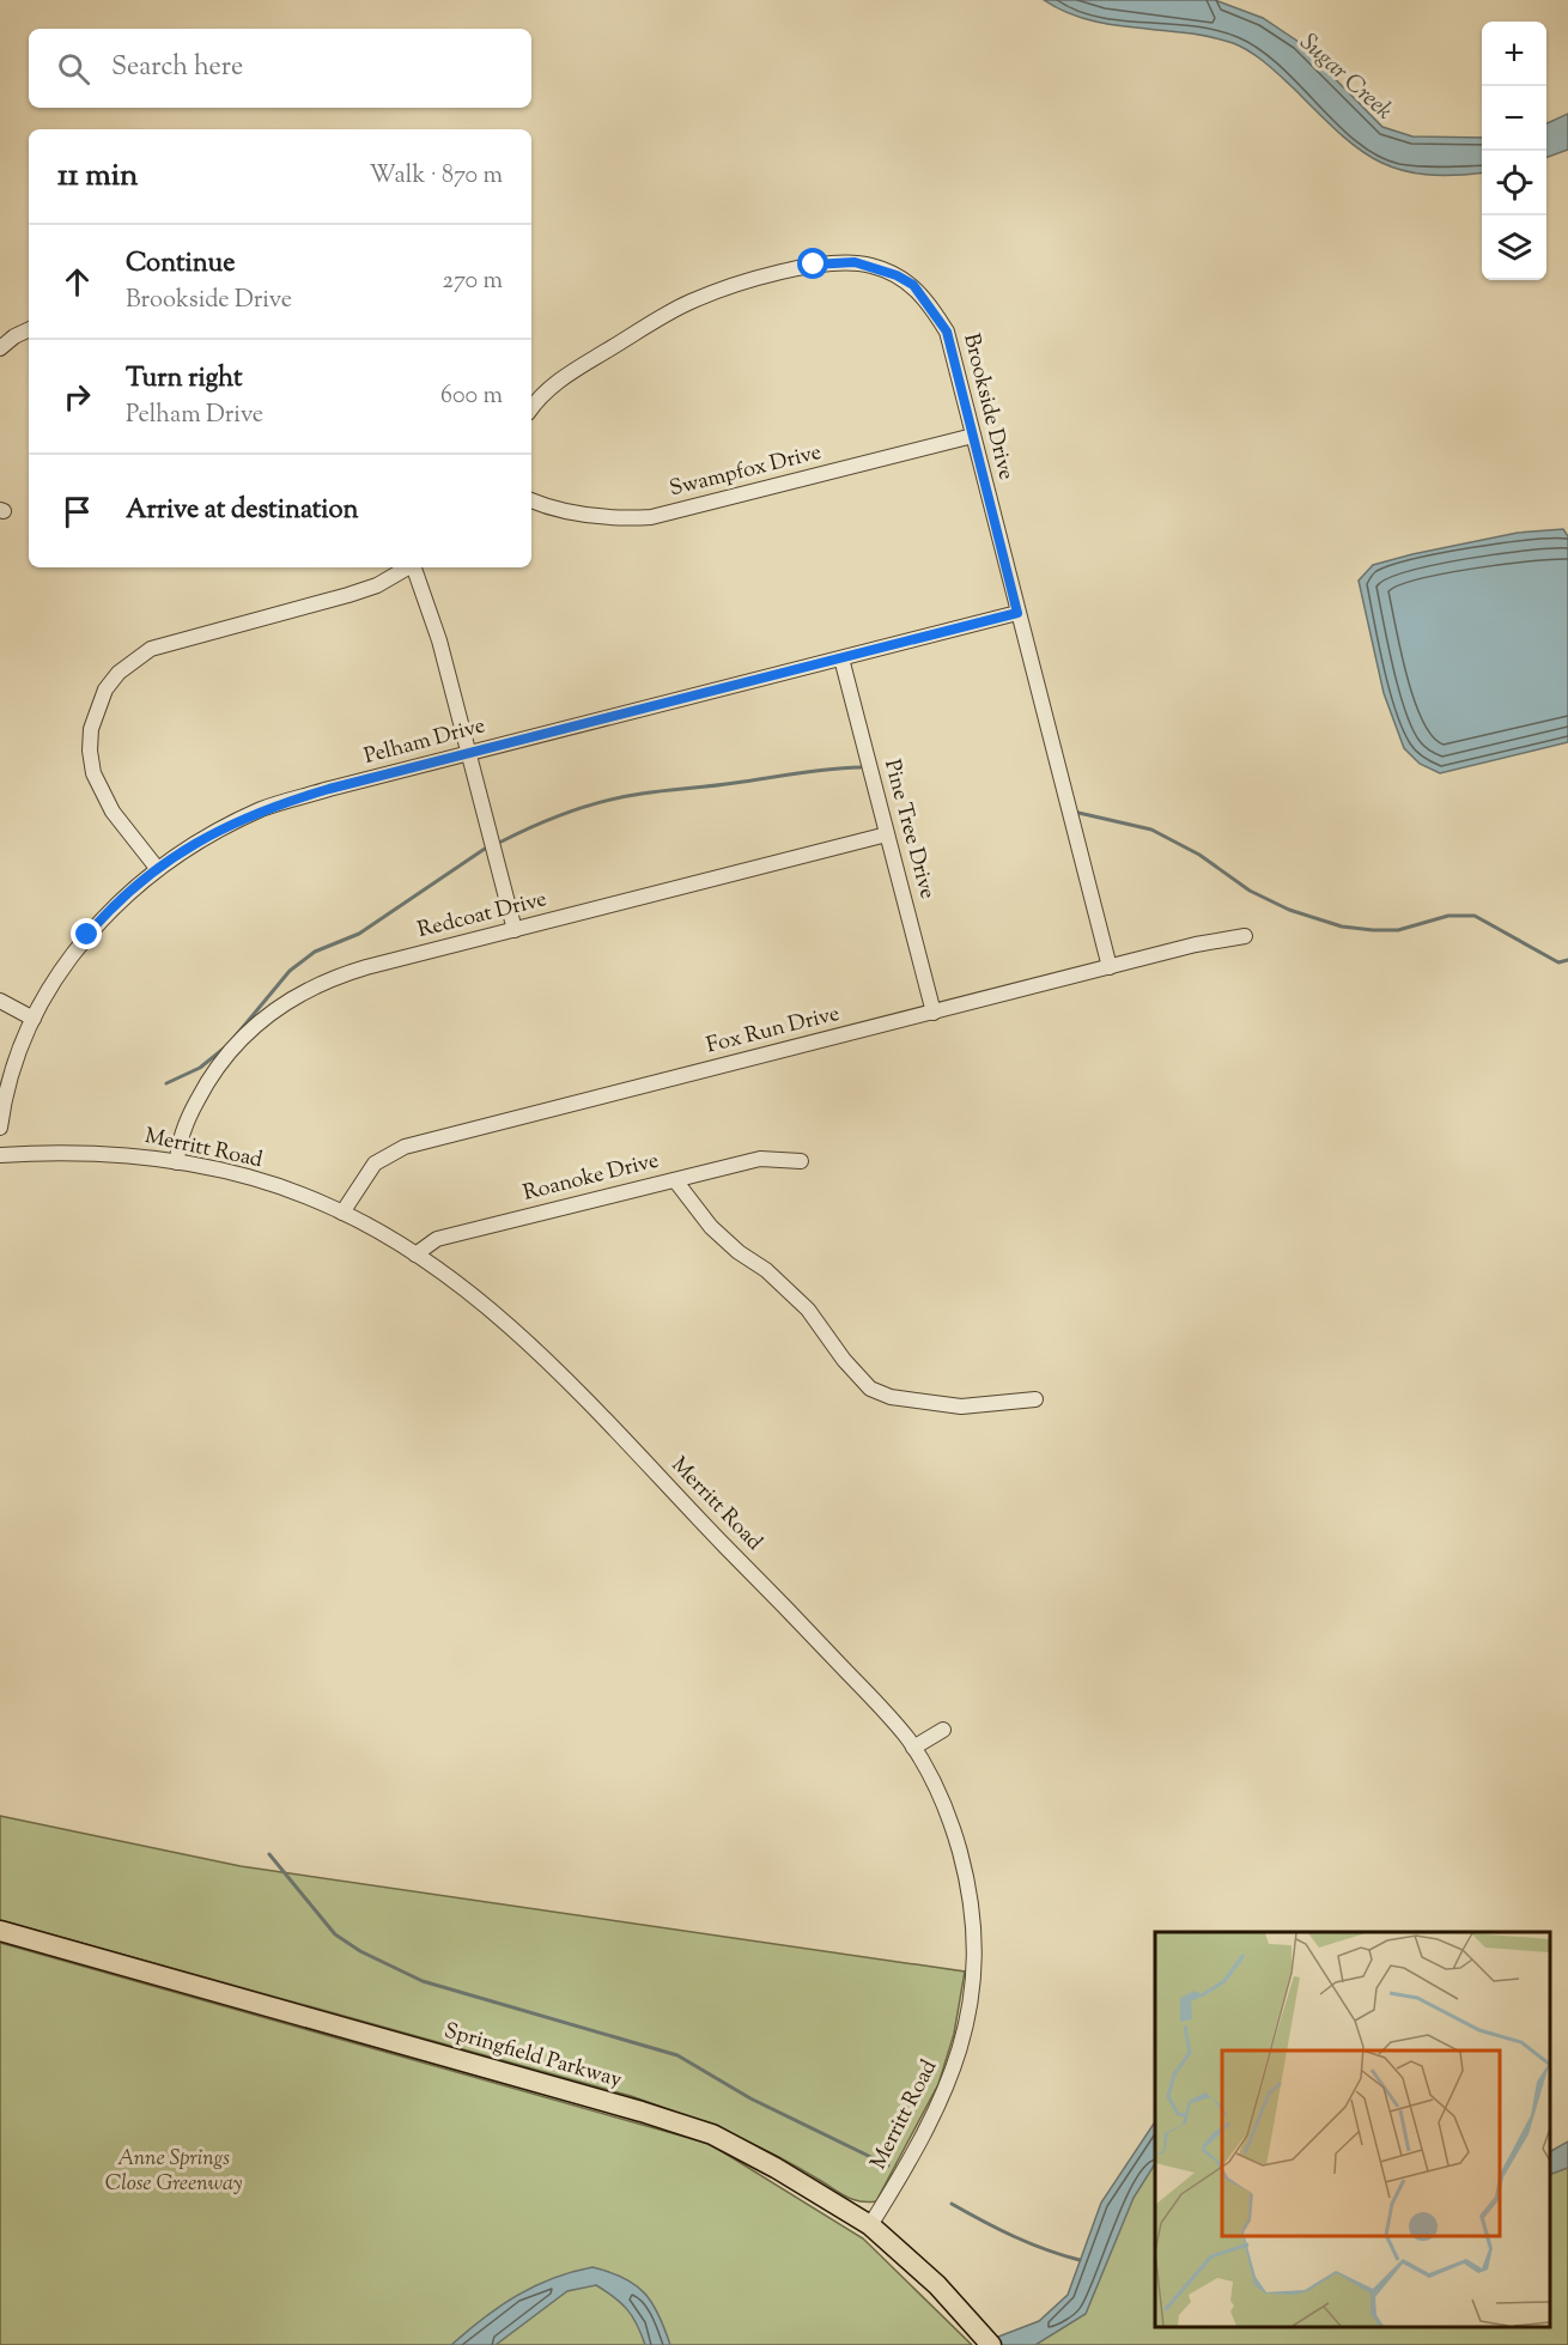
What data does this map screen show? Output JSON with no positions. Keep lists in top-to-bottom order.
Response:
{
  "streets": {
    "main road": ["Springfield Parkway"],
    "street": [
      "Brookside Drive",
      "Swampfox Drive",
      "Pelham Drive",
      "Pine Tree Drive",
      "Redcoat Drive",
      "Fox Run Drive",
      "Merritt Road",
      "Roanoke Drive"
    ]
  },
  "crossings": [
    ["Brookside Drive", "Swampfox Drive"],
    ["Brookside Drive", "Pelham Drive"],
    ["Brookside Drive", "Fox Run Drive"],
    ["Pelham Drive", "Pine Tree Drive"],
    ["Pine Tree Drive", "Redcoat Drive"],
    ["Pine Tree Drive", "Fox Run Drive"],
    ["Redcoat Drive", "Merritt Road"],
    ["Fox Run Drive", "Merritt Road"],
    ["Merritt Road", "Roanoke Drive"],
    ["Merritt Road", "Springfield Parkway"]
  ],
  "water": ["Sugar Creek"],
  "parks": ["Anne Springs Close Greenway"],
  "page": {
    "map_buttons": ["+", "−"],
    "search": "Search here",
    "heading": ["11 min", "Walk · 870 m"],
    "list": [
      ["Continue", "Brookside Drive", "270 m"],
      ["Turn right", "Pelham Drive", "600 m"],
      "Arrive at destination"
    ]
  }
}
